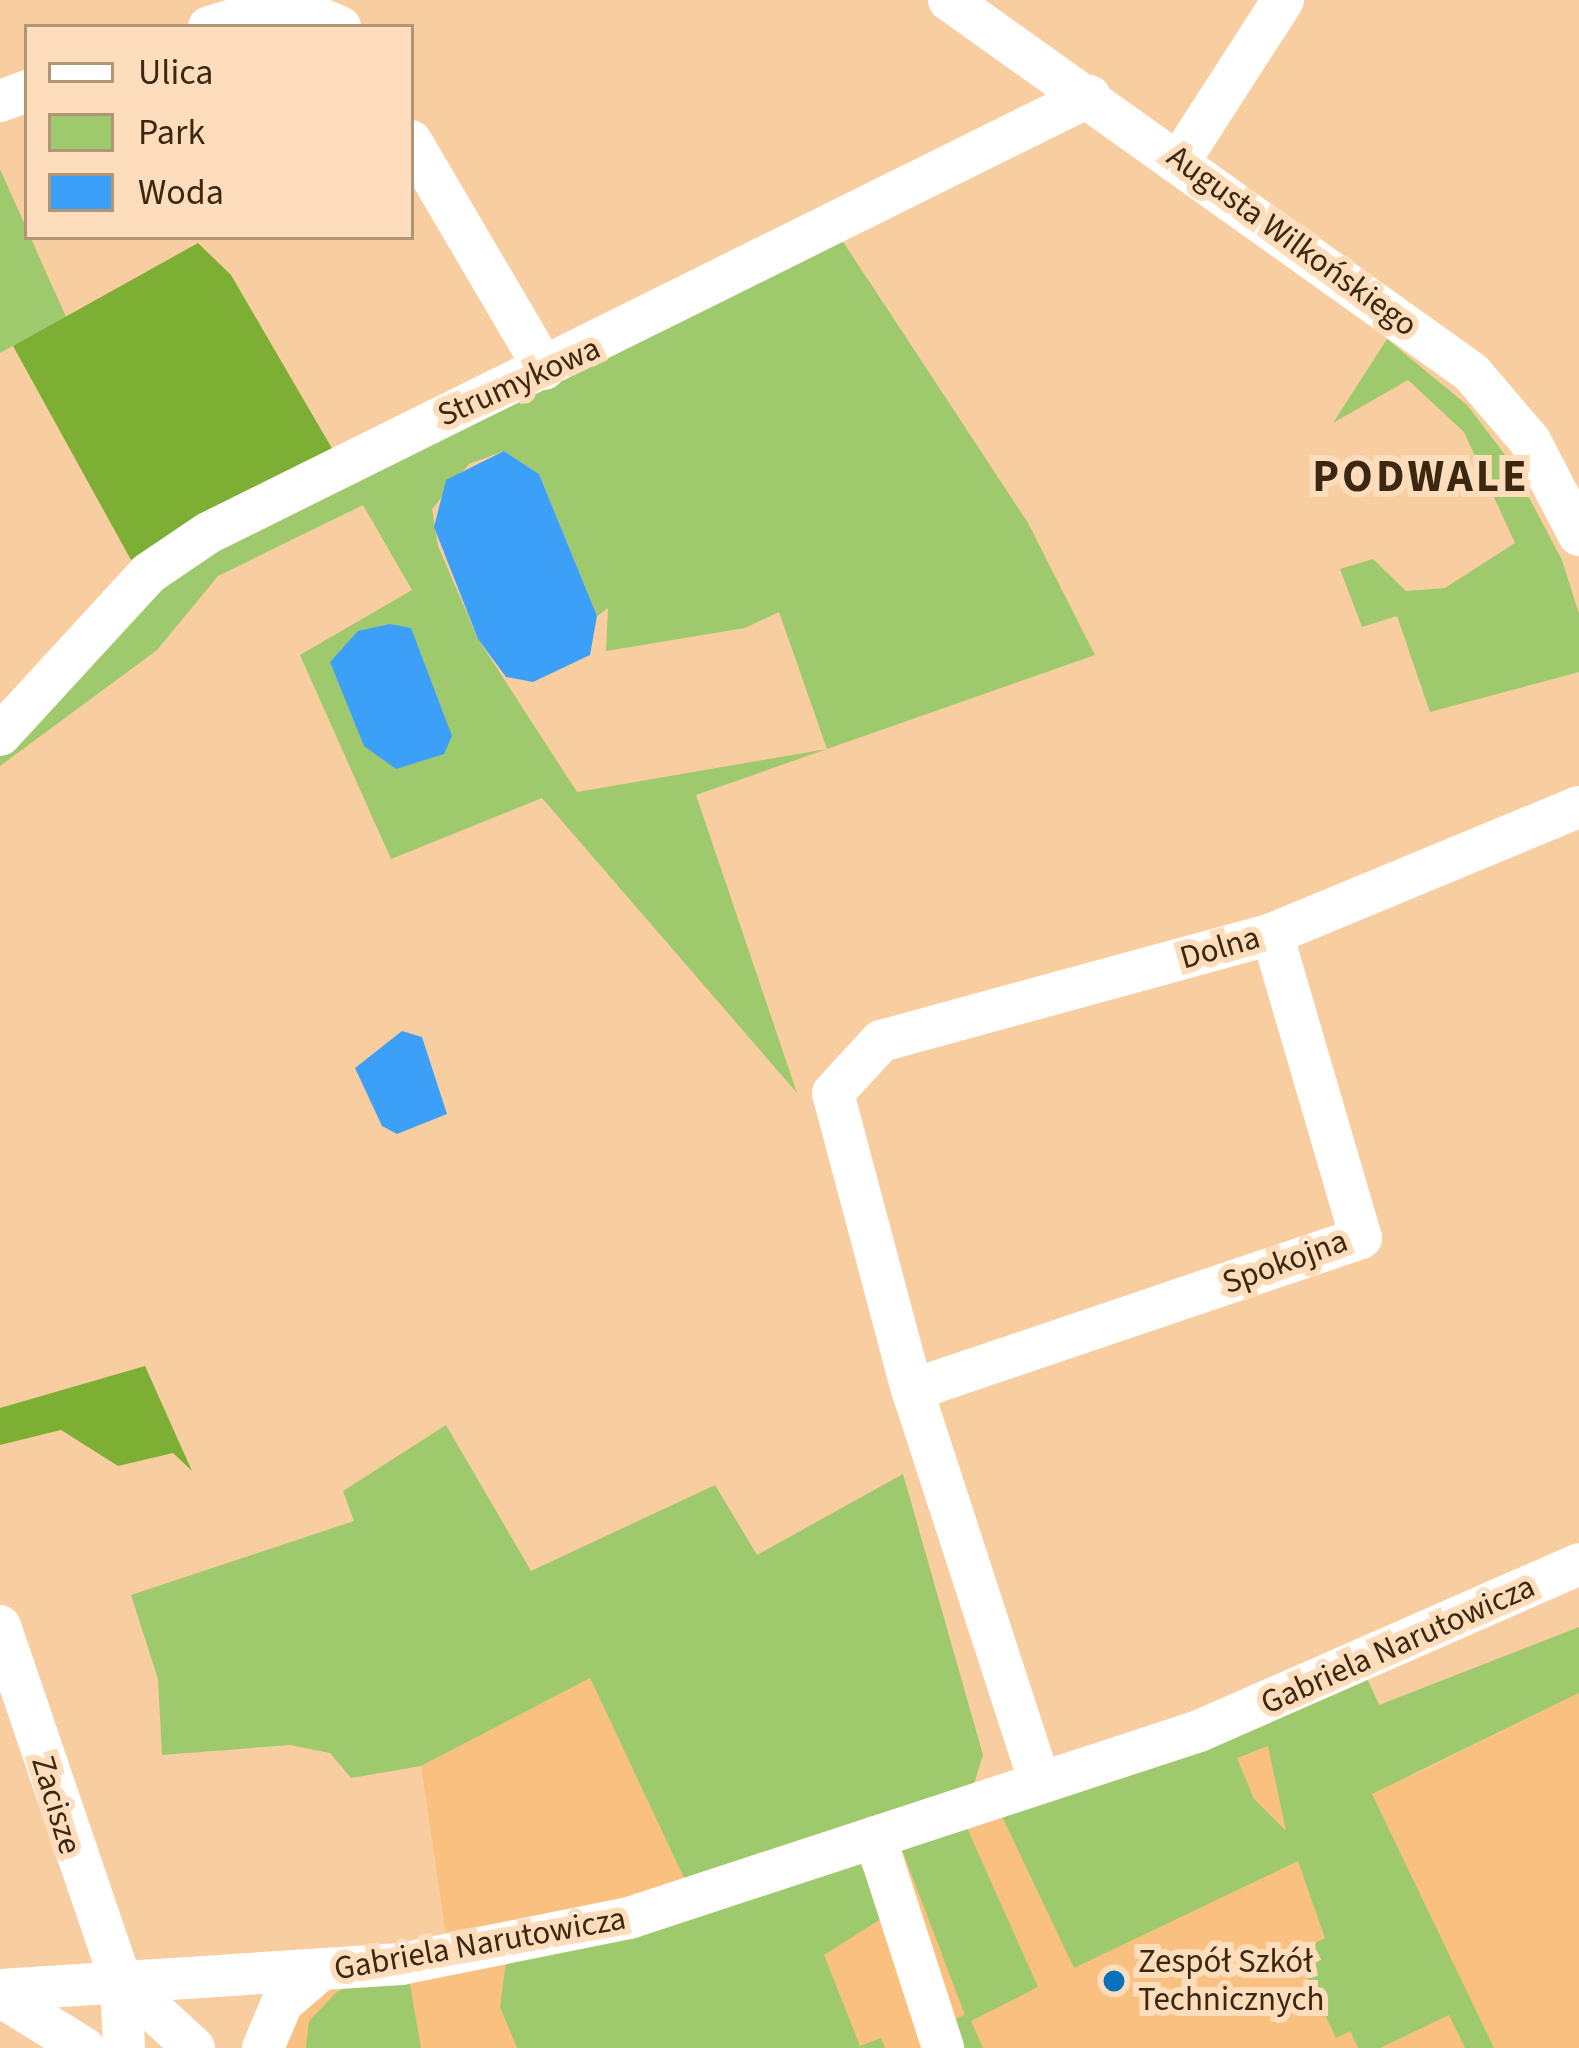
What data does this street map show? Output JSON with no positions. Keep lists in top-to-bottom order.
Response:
{
  "streets": {
    "street": [
      "Augusta Wilkońskiego",
      "Strumykowa",
      "Dolna",
      "Spokojna",
      "Gabriela Narutowicza",
      "Zacisze"
    ]
  },
  "crossings": [
    ["Augusta Wilkońskiego", "Strumykowa"],
    ["Dolna", "Spokojna"],
    ["Gabriela Narutowicza", "Zacisze"]
  ],
  "districts": ["PODWALE"],
  "places": ["Zespół Szkół Technicznych"],
  "legend": ["Ulica", "Park", "Woda"]
}
